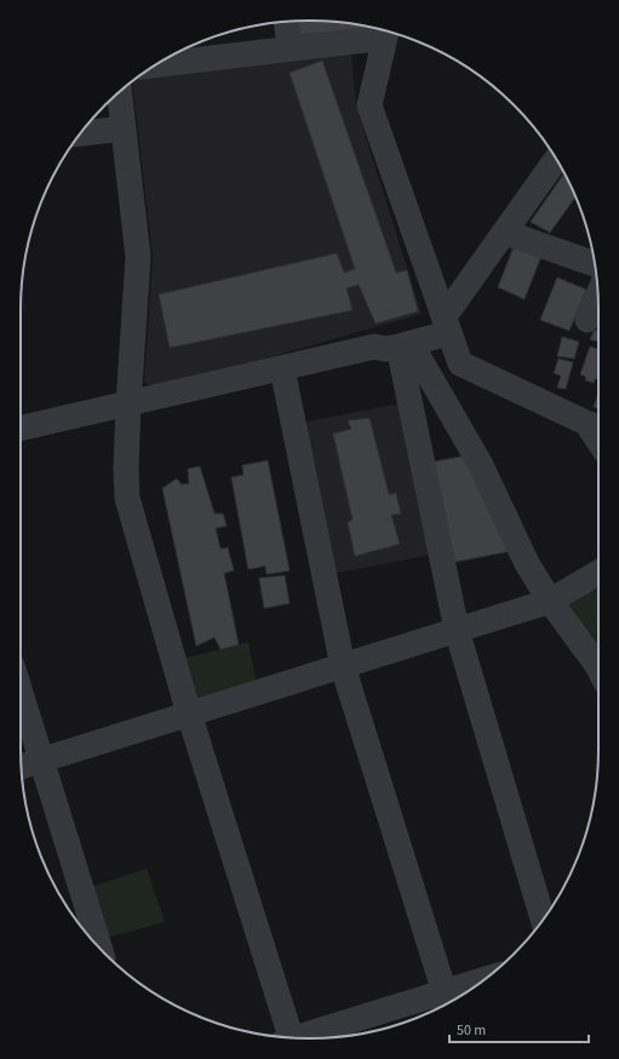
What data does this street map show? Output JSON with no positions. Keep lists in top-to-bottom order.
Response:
{
  "scale_bar": "50 m"
}
